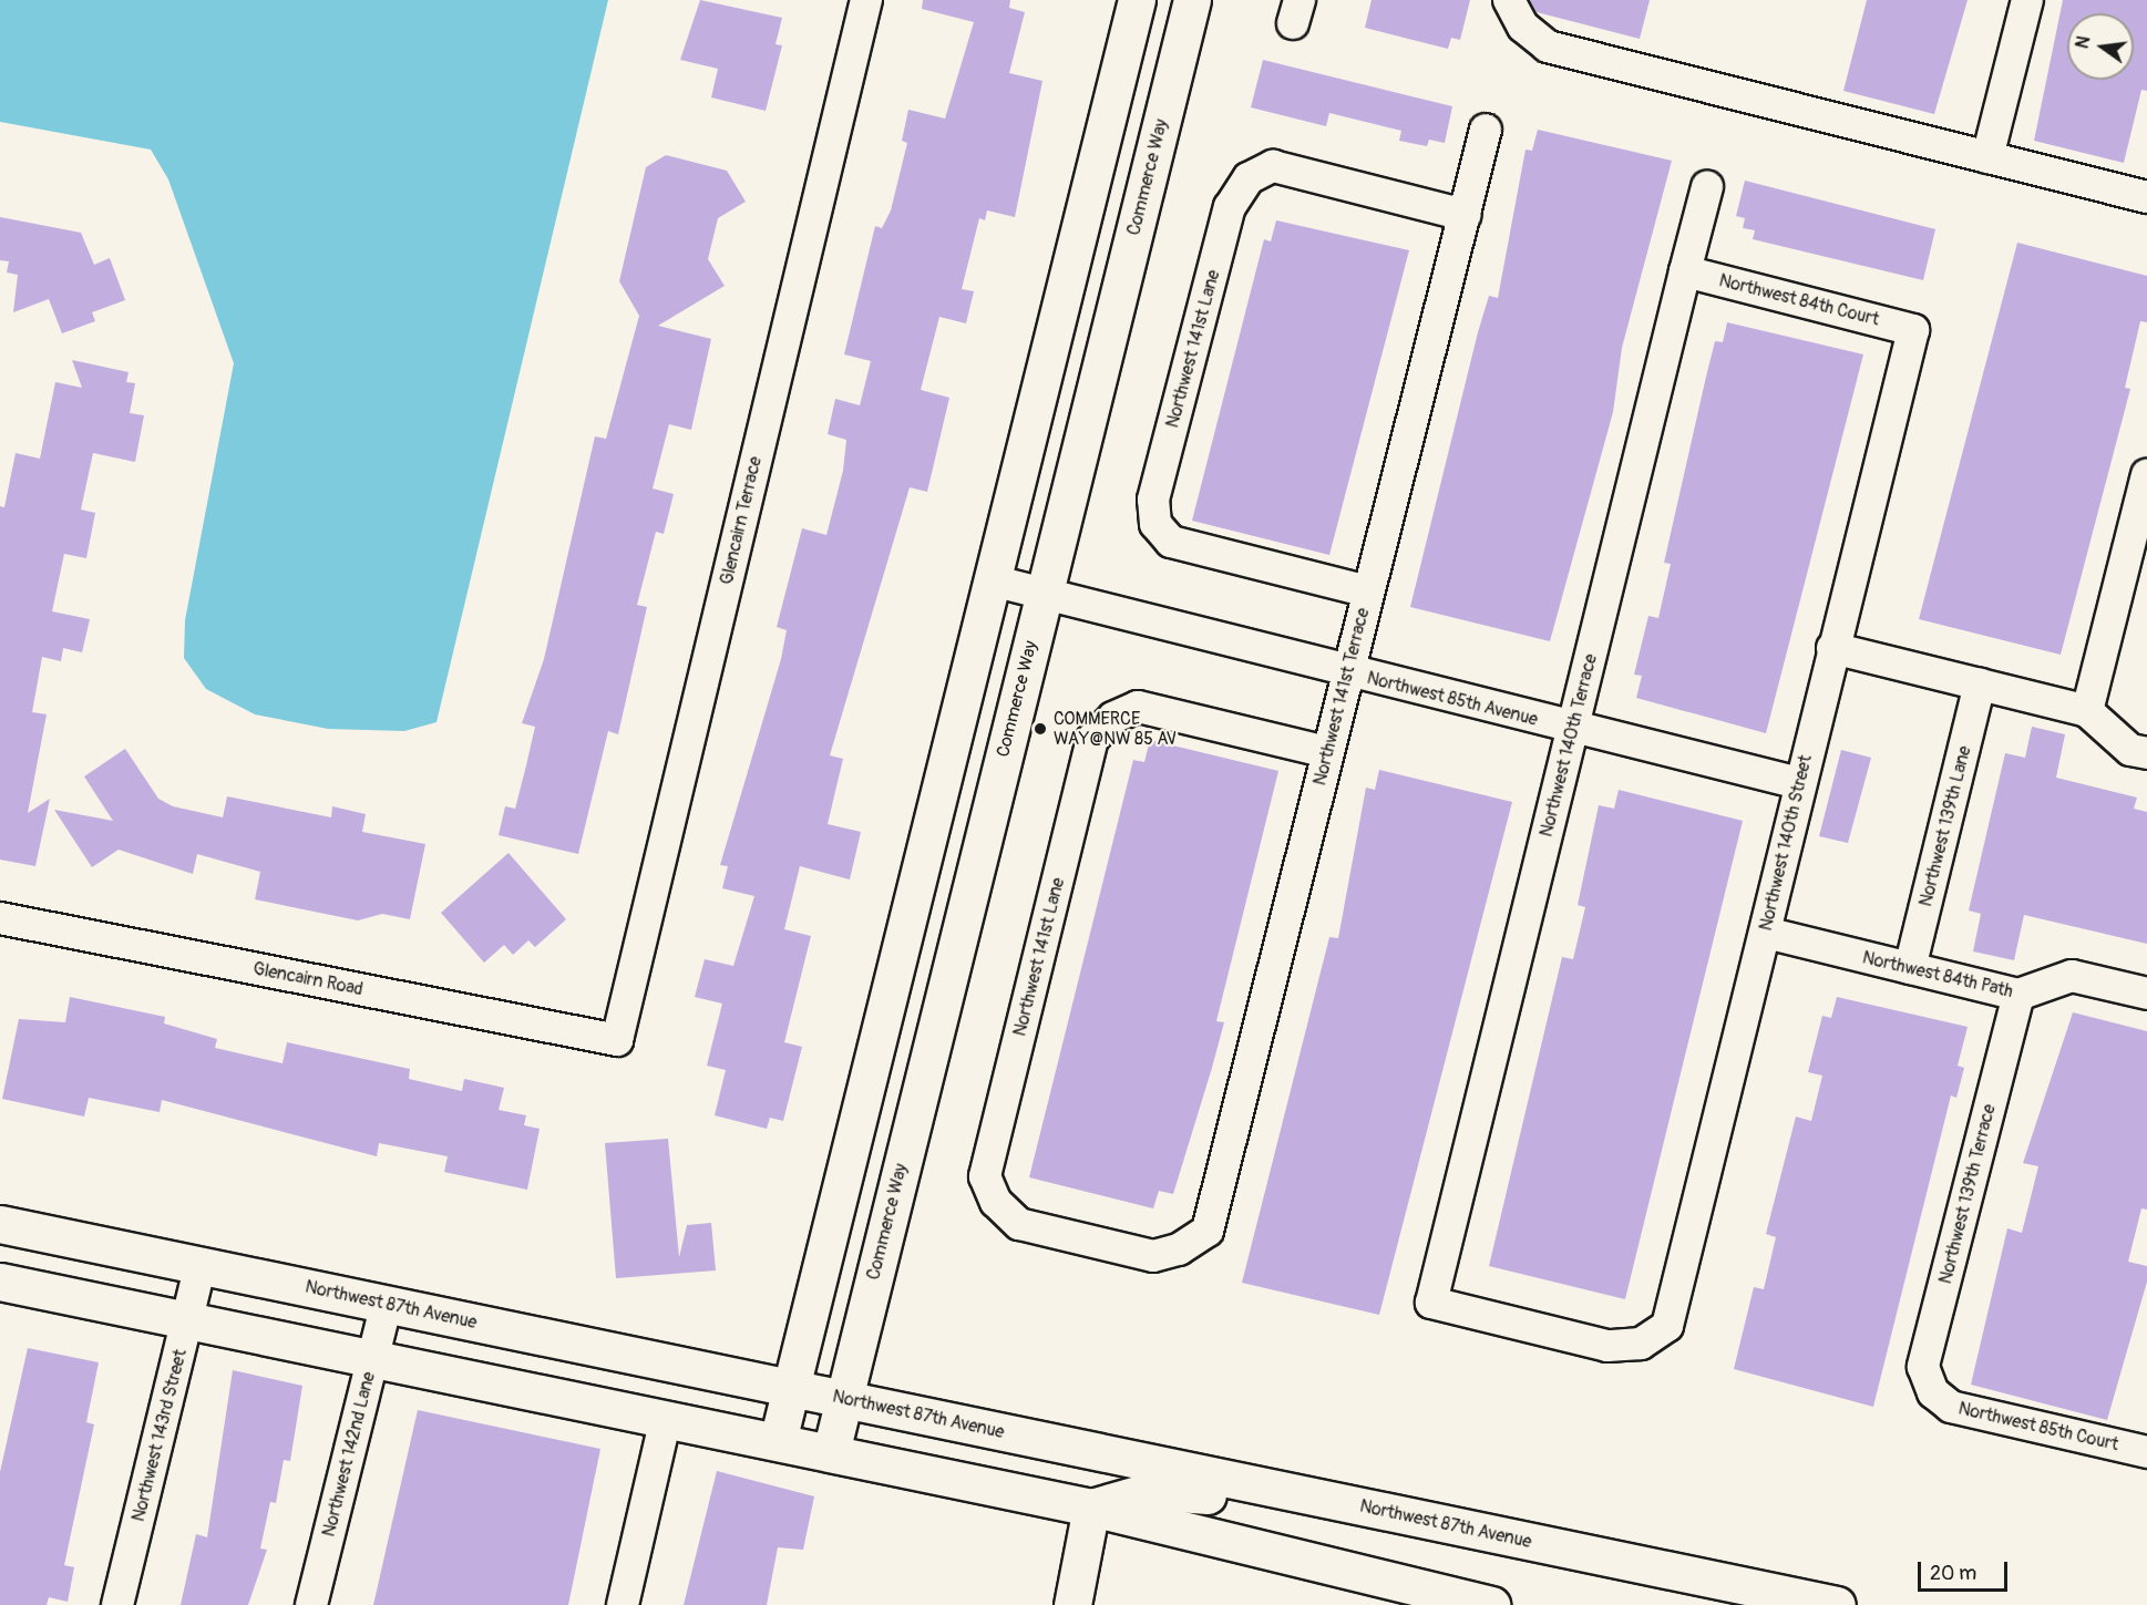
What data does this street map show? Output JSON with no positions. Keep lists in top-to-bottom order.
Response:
{
  "streets": {
    "main road": ["Commerce Way", "Northwest 87th Avenue"],
    "street": [
      "Northwest 84th Court",
      "Northwest 141st Lane",
      "Glencairn Terrace",
      "Northwest 141st Terrace",
      "Northwest 85th Avenue",
      "Northwest 140th Terrace",
      "Northwest 139th Lane",
      "Northwest 140th Street",
      "Northwest 84th Path",
      "Glencairn Road",
      "Northwest 139th Terrace",
      "Northwest 85th Court",
      "Northwest 143rd Street",
      "Northwest 142nd Lane"
    ]
  },
  "crossings": [
    ["Commerce Way", "Northwest 85th Avenue"],
    ["Commerce Way", "Northwest 87th Avenue"],
    ["Northwest 84th Court", "Northwest 140th Terrace"],
    ["Northwest 84th Court", "Northwest 140th Street"],
    ["Northwest 141st Lane", "Northwest 141st Terrace"],
    ["Glencairn Terrace", "Glencairn Road"],
    ["Northwest 141st Terrace", "Northwest 85th Avenue"],
    ["Northwest 85th Avenue", "Northwest 140th Terrace"],
    ["Northwest 85th Avenue", "Northwest 140th Street"],
    ["Northwest 140th Terrace", "Northwest 140th Street"],
    ["Northwest 139th Lane", "Northwest 84th Path"],
    ["Northwest 140th Street", "Northwest 84th Path"],
    ["Northwest 84th Path", "Northwest 139th Terrace"],
    ["Northwest 139th Terrace", "Northwest 85th Court"],
    ["Northwest 87th Avenue", "Northwest 143rd Street"],
    ["Northwest 87th Avenue", "Northwest 142nd Lane"]
  ],
  "places": ["COMMERCE WAY@NW 85 AV"],
  "scale_bar": "20 m",
  "north": "left"
}
